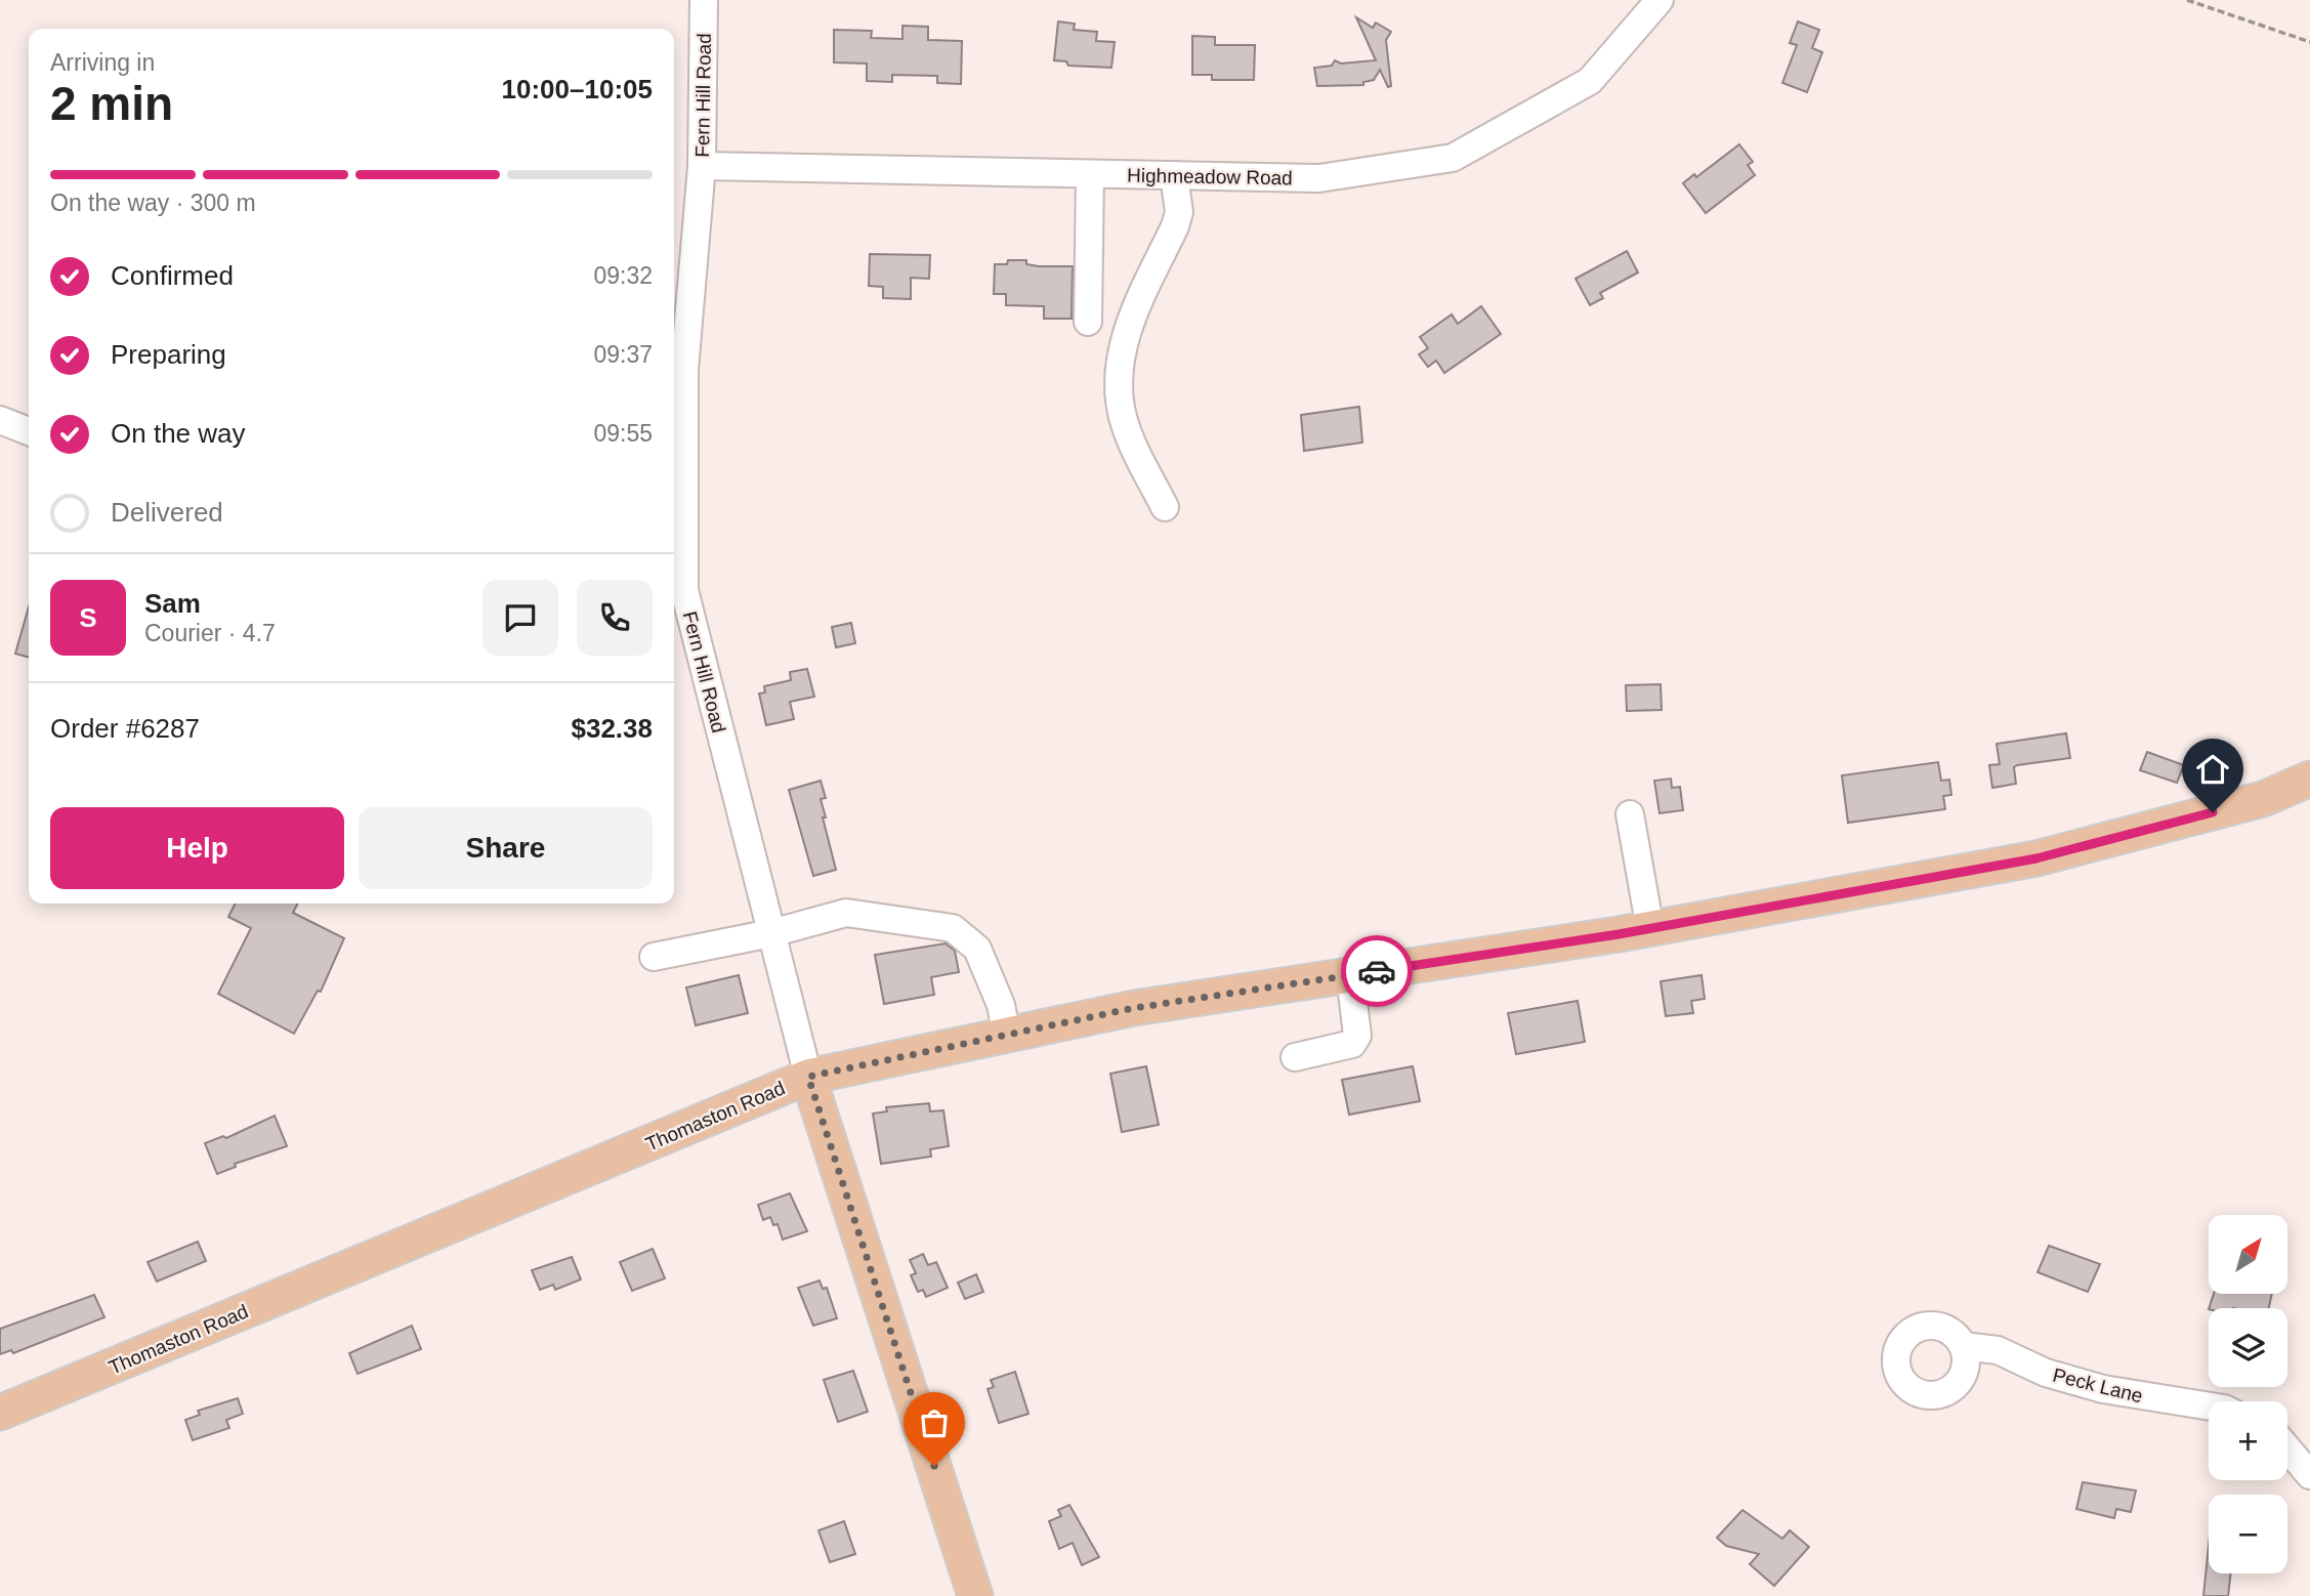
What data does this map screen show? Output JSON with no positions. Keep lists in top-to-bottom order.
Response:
{
  "streets": {
    "main road": ["Thomaston Road"],
    "street": ["Fern Hill Road", "Highmeadow Road", "Peck Lane"]
  },
  "crossings": [
    ["Fern Hill Road", "Highmeadow Road"],
    ["Fern Hill Road", "Thomaston Road"]
  ],
  "north": "top right",
  "page": {
    "heading": ["2 min", "Arriving in", "10:00–10:05"],
    "panel": [
      "Sam",
      "Courier · 4.7",
      "Order #6287",
      "$32.38"
    ],
    "bar": "On the way · 300 m",
    "list": [
      ["Confirmed", "09:32"],
      ["Preparing", "09:37"],
      ["On the way", "09:55"],
      "Delivered"
    ],
    "round": "S",
    "buttons": ["Help", "Share"],
    "map_buttons": ["+", "−"]
  }
}
